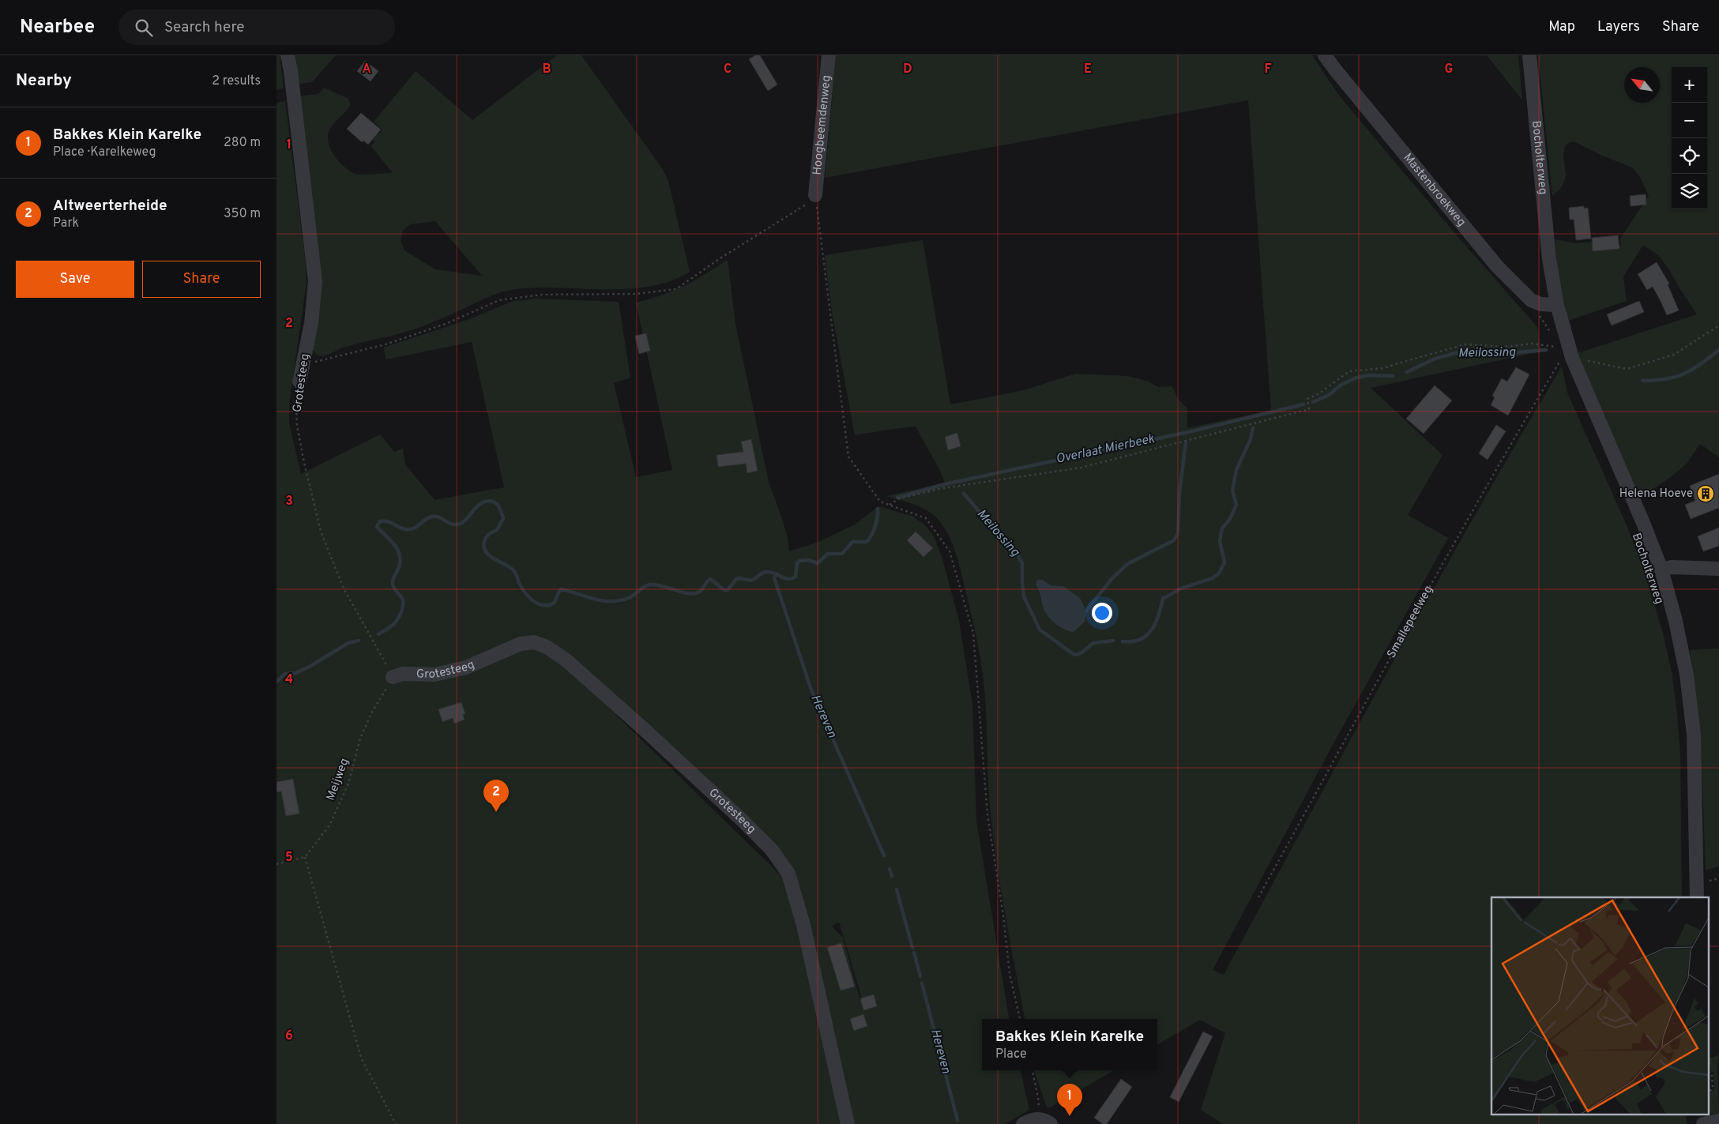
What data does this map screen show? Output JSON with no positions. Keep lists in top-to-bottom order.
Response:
{
  "streets": {
    "street": [
      "Hoogbeemdenweg",
      "Bocholterweg",
      "Mastenbroekweg",
      "Grotesteeg"
    ],
    "path": ["Smallepeelweg", "Meijweg"]
  },
  "crossings": [
    ["Bocholterweg", "Smallepeelweg"],
    ["Grotesteeg", "Meijweg"]
  ],
  "water": ["Meilossing", "Overlaat Mierbeek", "Hereven"],
  "places": {
    "building": ["Helena Hoeve"]
  },
  "north": "top left",
  "page": {
    "header": "Nearbee",
    "search": "Search here",
    "nav": ["Map", "Layers", "Share"],
    "heading": ["Nearby", "2 results"],
    "map_buttons": ["+", "−"],
    "list": [
      {
        "mark": "1",
        "name": "Bakkes Klein Karelke",
        "note": "Place · Karelkeweg",
        "value": "280 m"
      },
      {
        "mark": "2",
        "name": "Altweerterheide",
        "note": "Park",
        "value": "350 m"
      }
    ],
    "buttons": ["Save", "Share"],
    "pins": ["2", "1"],
    "popup": ["Bakkes Klein Karelke", "Place"]
  },
  "grid": {
    "columns": [
      "A",
      "B",
      "C",
      "D",
      "E",
      "F",
      "G"
    ],
    "rows": [
      "1",
      "2",
      "3",
      "4",
      "5",
      "6"
    ]
  }
}
